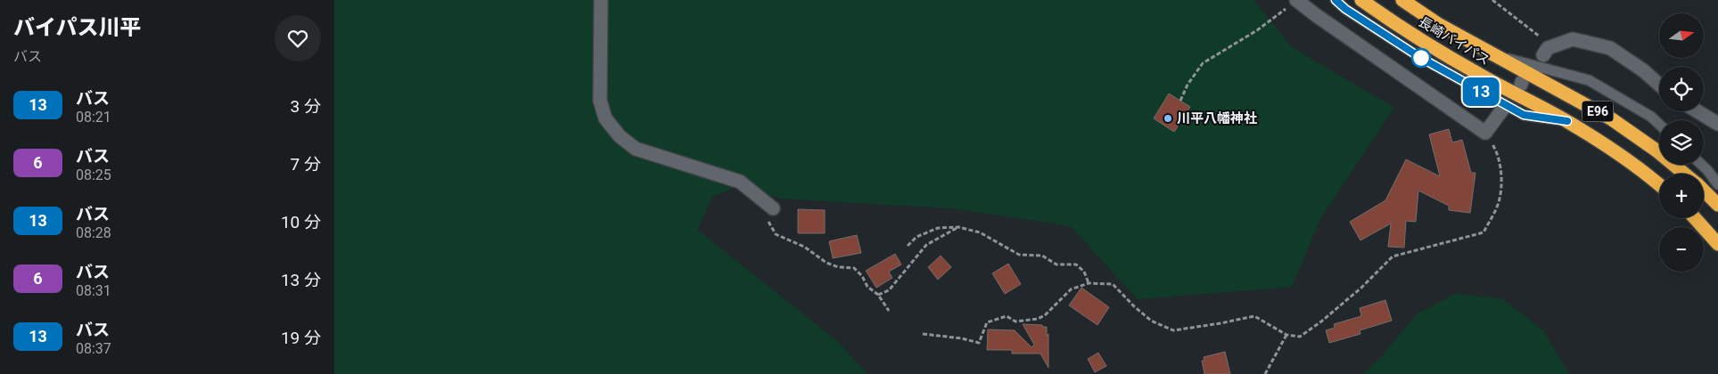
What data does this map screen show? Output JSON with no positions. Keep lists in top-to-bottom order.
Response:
{
  "streets": {
    "highway": ["長崎バイパス", "E96"]
  },
  "places": ["川平八幡神社"],
  "lines": ["bus line 13"],
  "north": "right",
  "page": {
    "heading": ["バイパス川平", "バス"],
    "on_map": "13",
    "map_buttons": ["+", "−"],
    "list": [
      {
        "mark": "13",
        "name": "バス",
        "note": "08:21",
        "value": "3 分"
      },
      {
        "mark": "6",
        "name": "バス",
        "note": "08:25",
        "value": "7 分"
      },
      {
        "mark": "13",
        "name": "バス",
        "note": "08:28",
        "value": "10 分"
      },
      {
        "mark": "6",
        "name": "バス",
        "note": "08:31",
        "value": "13 分"
      },
      {
        "mark": "13",
        "name": "バス",
        "note": "08:37",
        "value": "19 分"
      }
    ]
  }
}
